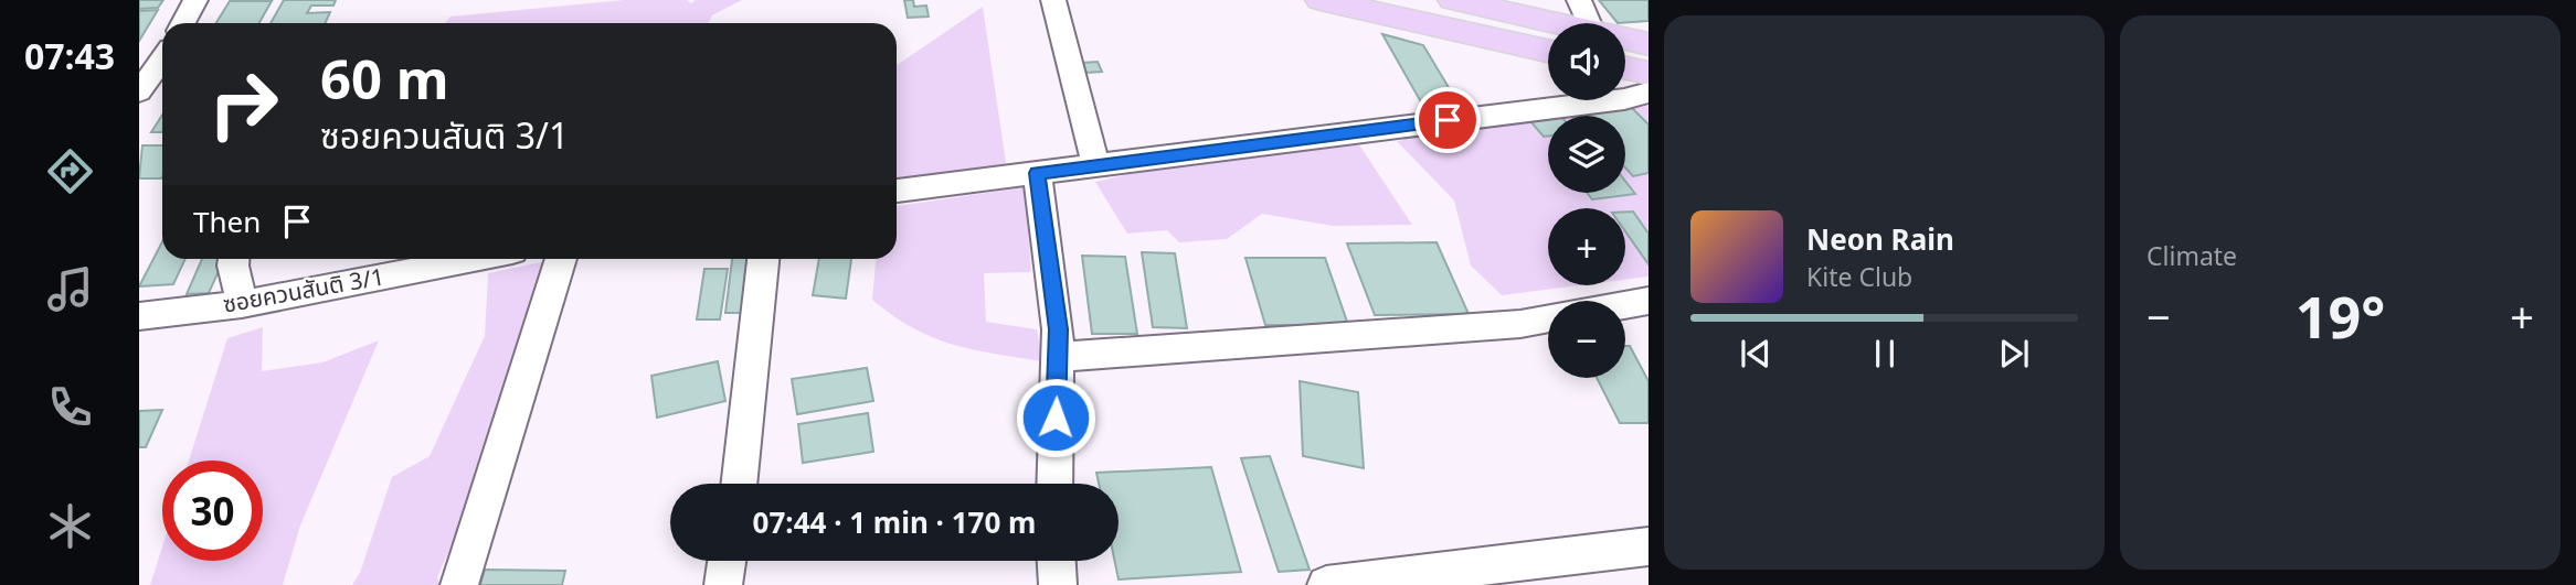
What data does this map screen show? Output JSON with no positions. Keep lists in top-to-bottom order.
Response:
{
  "streets": {
    "street": ["ซอยควนสันติ 3/1"]
  },
  "page": {
    "tabs": "07:43",
    "tile": "Climate",
    "map_buttons": ["+", "−"],
    "turn": ["60 m", "ซอยควนสันติ 3/1"],
    "then": "Then",
    "song": ["Neon Rain", "Kite Club"],
    "heat": ["−", "19°", "+"],
    "limit": "30",
    "trip": "07:44 · 1 min · 170 m"
  }
}
